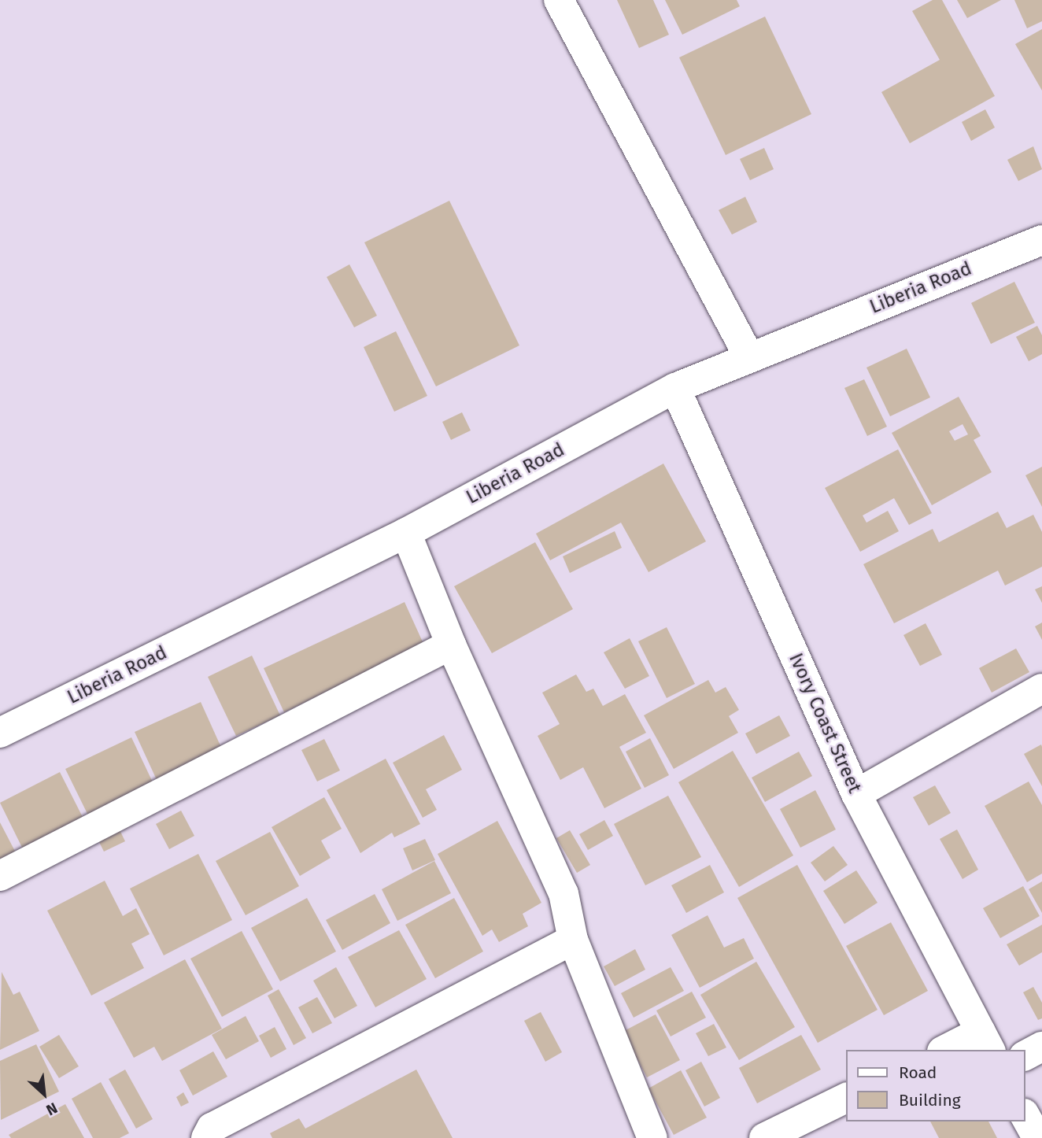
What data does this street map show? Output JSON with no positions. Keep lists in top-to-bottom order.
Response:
{
  "streets": {
    "street": ["Liberia Road", "Ivory Coast Street"]
  },
  "crossings": [
    ["Liberia Road", "Ivory Coast Street"]
  ],
  "legend": ["Road", "Building"],
  "north": "bottom right"
}
